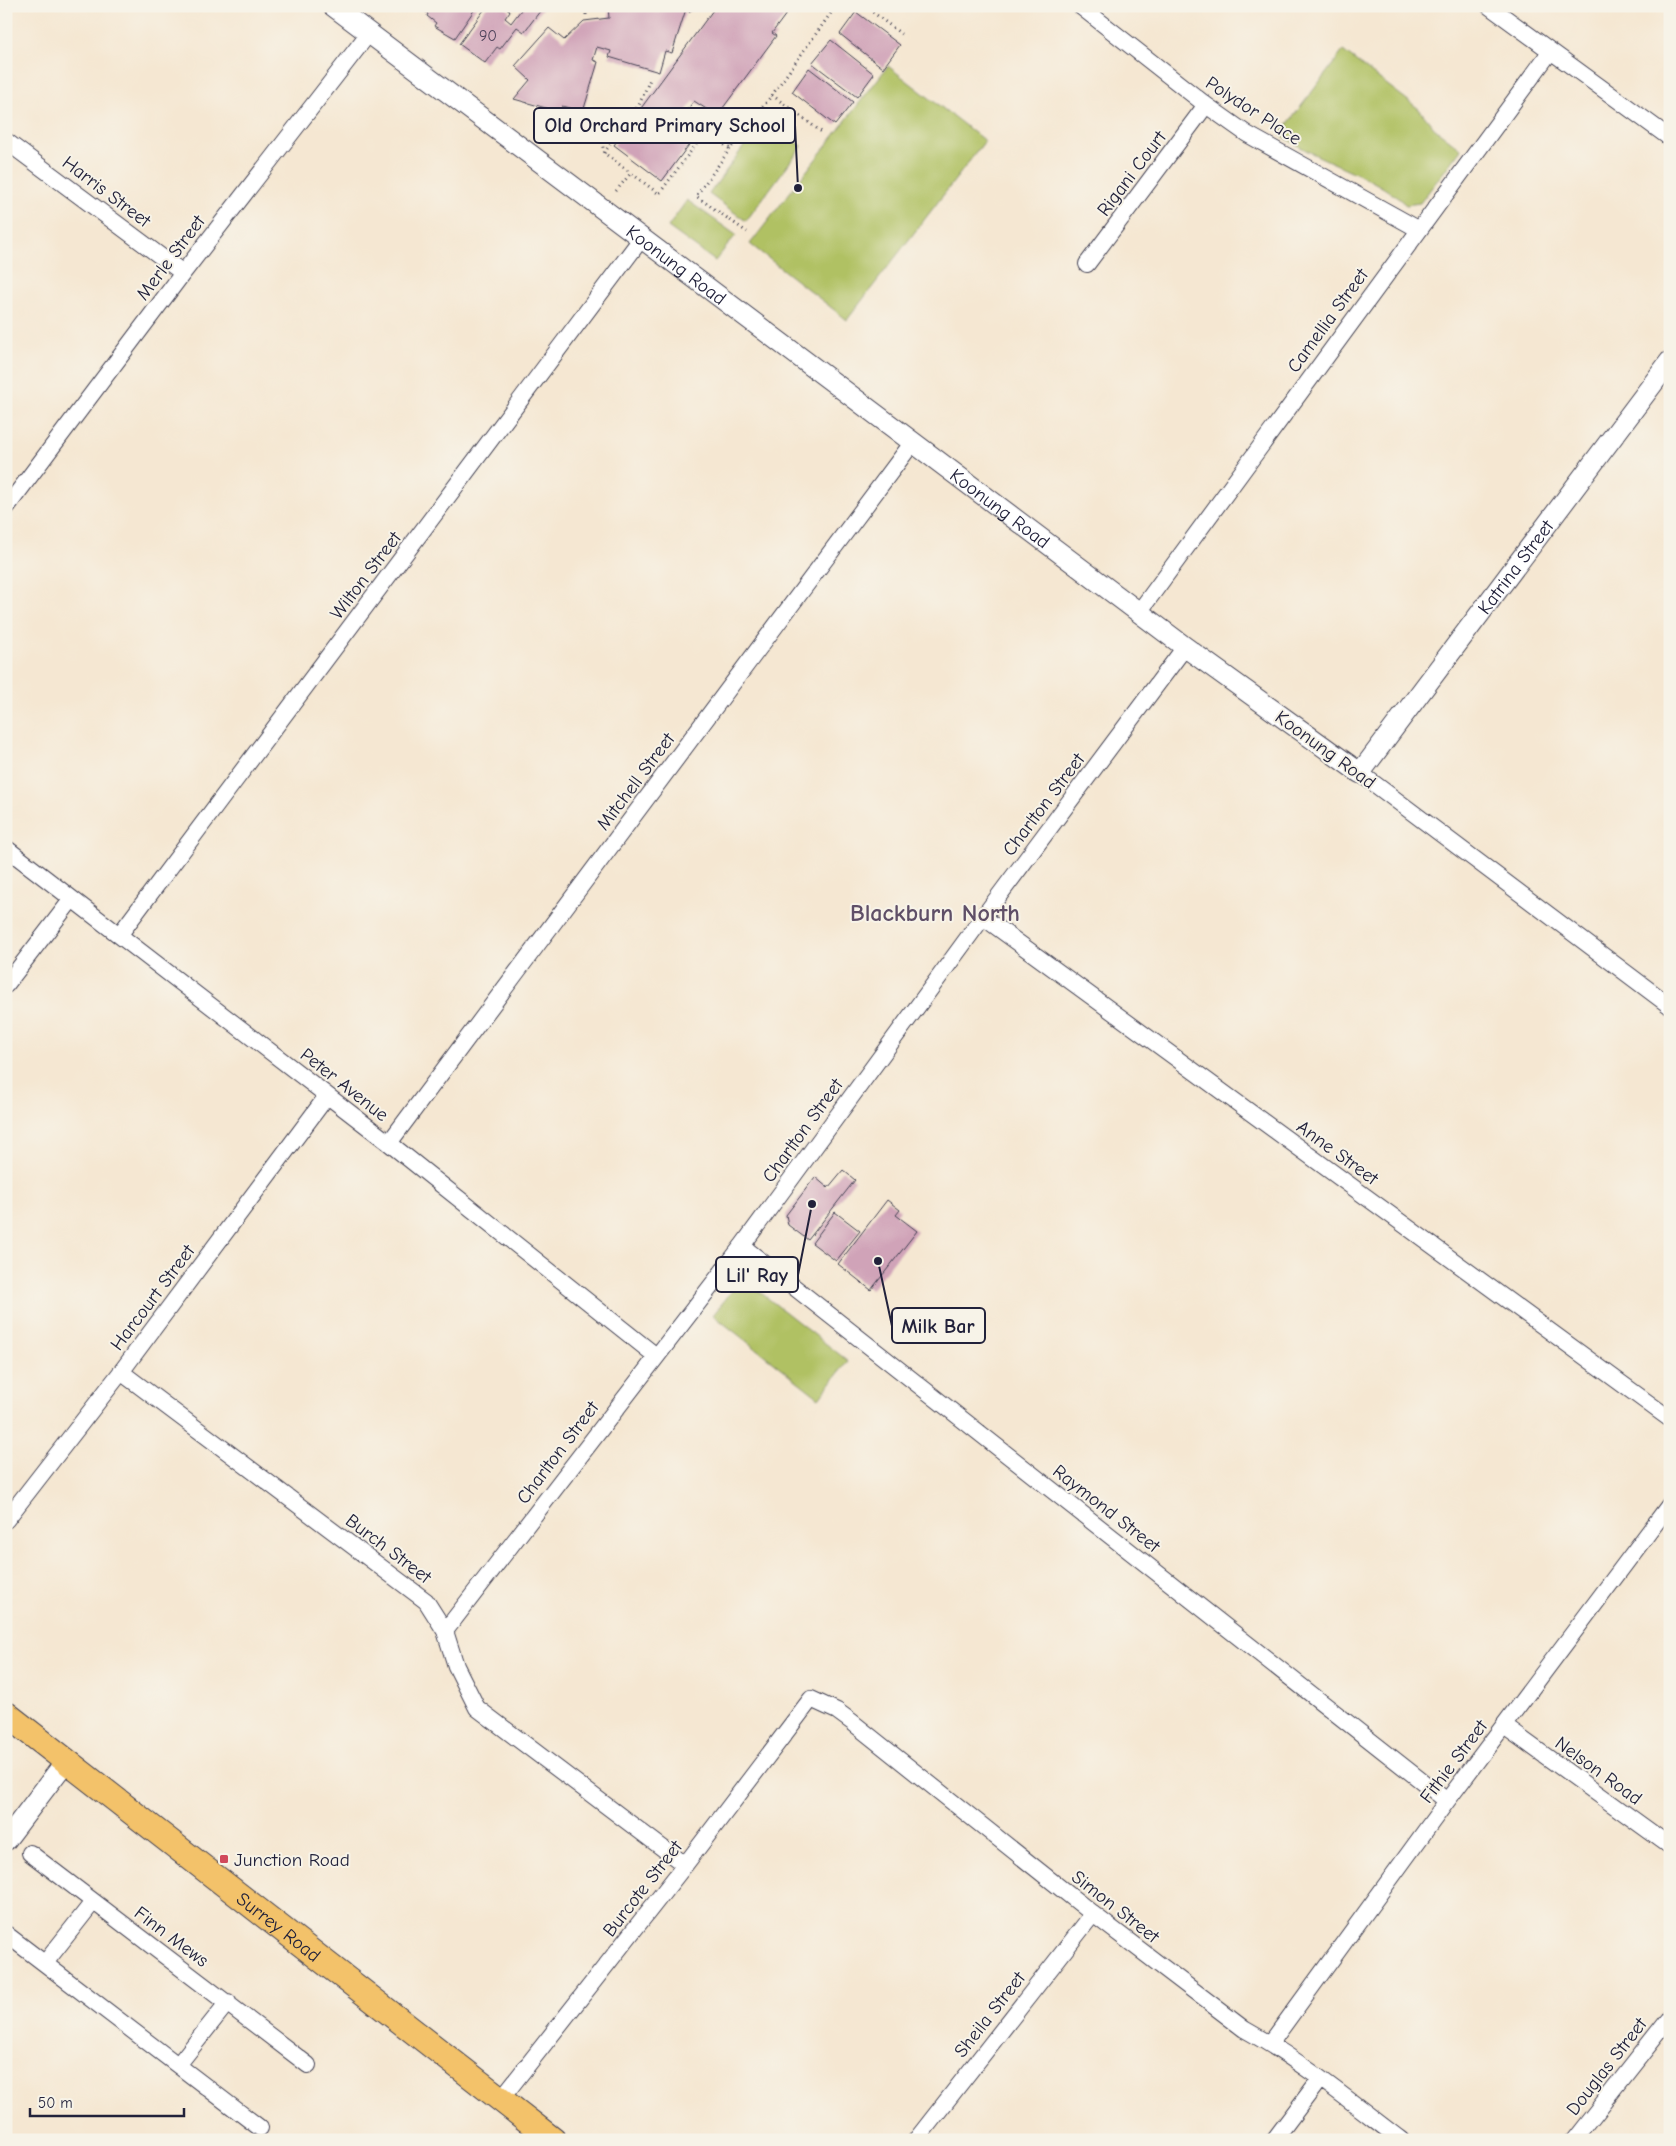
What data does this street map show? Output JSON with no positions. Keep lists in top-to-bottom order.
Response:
{
  "streets": {
    "main road": ["Surrey Road"],
    "street": [
      "Polydor Place",
      "Rigani Court",
      "Harris Street",
      "Merle Street",
      "Koonung Road",
      "Camellia Street",
      "Katrina Street",
      "Wilton Street",
      "Mitchell Street",
      "Charlton Street",
      "Peter Avenue",
      "Anne Street",
      "Harcourt Street",
      "Raymond Street",
      "Burch Street",
      "Fithie Street",
      "Nelson Road",
      "Burcote Street",
      "Simon Street",
      "Finn Mews",
      "Sheila Street",
      "Douglas Street"
    ]
  },
  "crossings": [
    ["Polydor Place", "Rigani Court"],
    ["Polydor Place", "Camellia Street"],
    ["Harris Street", "Merle Street"],
    ["Merle Street", "Koonung Road"],
    ["Koonung Road", "Camellia Street"],
    ["Koonung Road", "Katrina Street"],
    ["Koonung Road", "Wilton Street"],
    ["Koonung Road", "Mitchell Street"],
    ["Koonung Road", "Charlton Street"],
    ["Wilton Street", "Peter Avenue"],
    ["Mitchell Street", "Peter Avenue"],
    ["Charlton Street", "Peter Avenue"],
    ["Charlton Street", "Anne Street"],
    ["Charlton Street", "Raymond Street"],
    ["Charlton Street", "Burch Street"],
    ["Peter Avenue", "Harcourt Street"],
    ["Harcourt Street", "Burch Street"],
    ["Raymond Street", "Fithie Street"],
    ["Burch Street", "Burcote Street"],
    ["Fithie Street", "Nelson Road"],
    ["Fithie Street", "Simon Street"],
    ["Burcote Street", "Simon Street"],
    ["Burcote Street", "Surrey Road"],
    ["Simon Street", "Sheila Street"]
  ],
  "districts": ["Blackburn North"],
  "places": {
    "other": ["Old Orchard Primary School", "Lil' Ray", "Milk Bar"],
    "transit": ["Junction Road"]
  },
  "house_numbers": ["90"],
  "scale_bar": "50 m"
}
